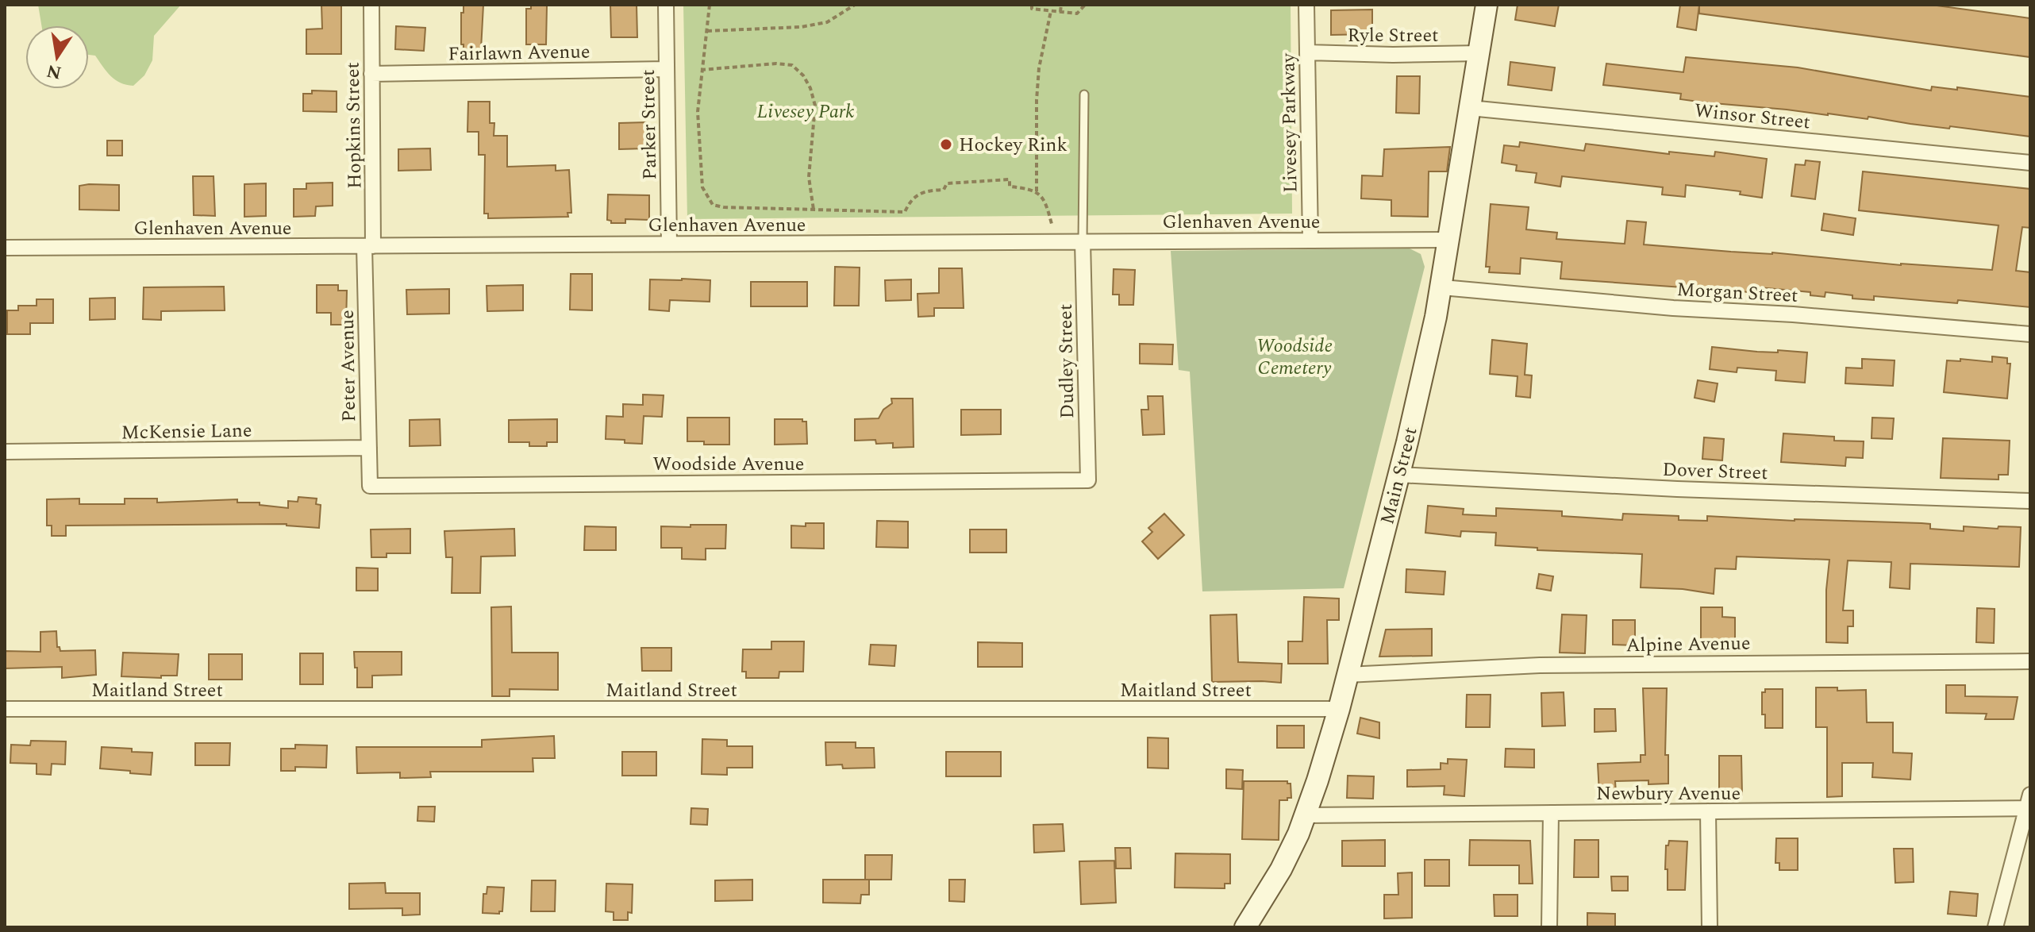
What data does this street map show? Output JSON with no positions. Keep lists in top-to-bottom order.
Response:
{
  "streets": {
    "main road": ["Main Street"],
    "street": [
      "Ryle Street",
      "Fairlawn Avenue",
      "Winsor Street",
      "Livesey Parkway",
      "Parker Street",
      "Hopkins Street",
      "Glenhaven Avenue",
      "Morgan Street",
      "Dudley Street",
      "Peter Avenue",
      "McKensie Lane",
      "Woodside Avenue",
      "Dover Street",
      "Alpine Avenue",
      "Maitland Street",
      "Newbury Avenue"
    ]
  },
  "crossings": [
    ["Ryle Street", "Livesey Parkway"],
    ["Ryle Street", "Main Street"],
    ["Fairlawn Avenue", "Parker Street"],
    ["Fairlawn Avenue", "Hopkins Street"],
    ["Winsor Street", "Main Street"],
    ["Livesey Parkway", "Glenhaven Avenue"],
    ["Parker Street", "Glenhaven Avenue"],
    ["Hopkins Street", "Glenhaven Avenue"],
    ["Hopkins Street", "Peter Avenue"],
    ["Glenhaven Avenue", "Dudley Street"],
    ["Glenhaven Avenue", "Peter Avenue"],
    ["Glenhaven Avenue", "Main Street"],
    ["Morgan Street", "Main Street"],
    ["Dudley Street", "Woodside Avenue"],
    ["Peter Avenue", "McKensie Lane"],
    ["Peter Avenue", "Woodside Avenue"],
    ["Dover Street", "Main Street"],
    ["Main Street", "Alpine Avenue"],
    ["Main Street", "Maitland Street"],
    ["Main Street", "Newbury Avenue"]
  ],
  "parks": ["Livesey Park", "Woodside Cemetery"],
  "places": ["Hockey Rink"],
  "north": "bottom"
}
